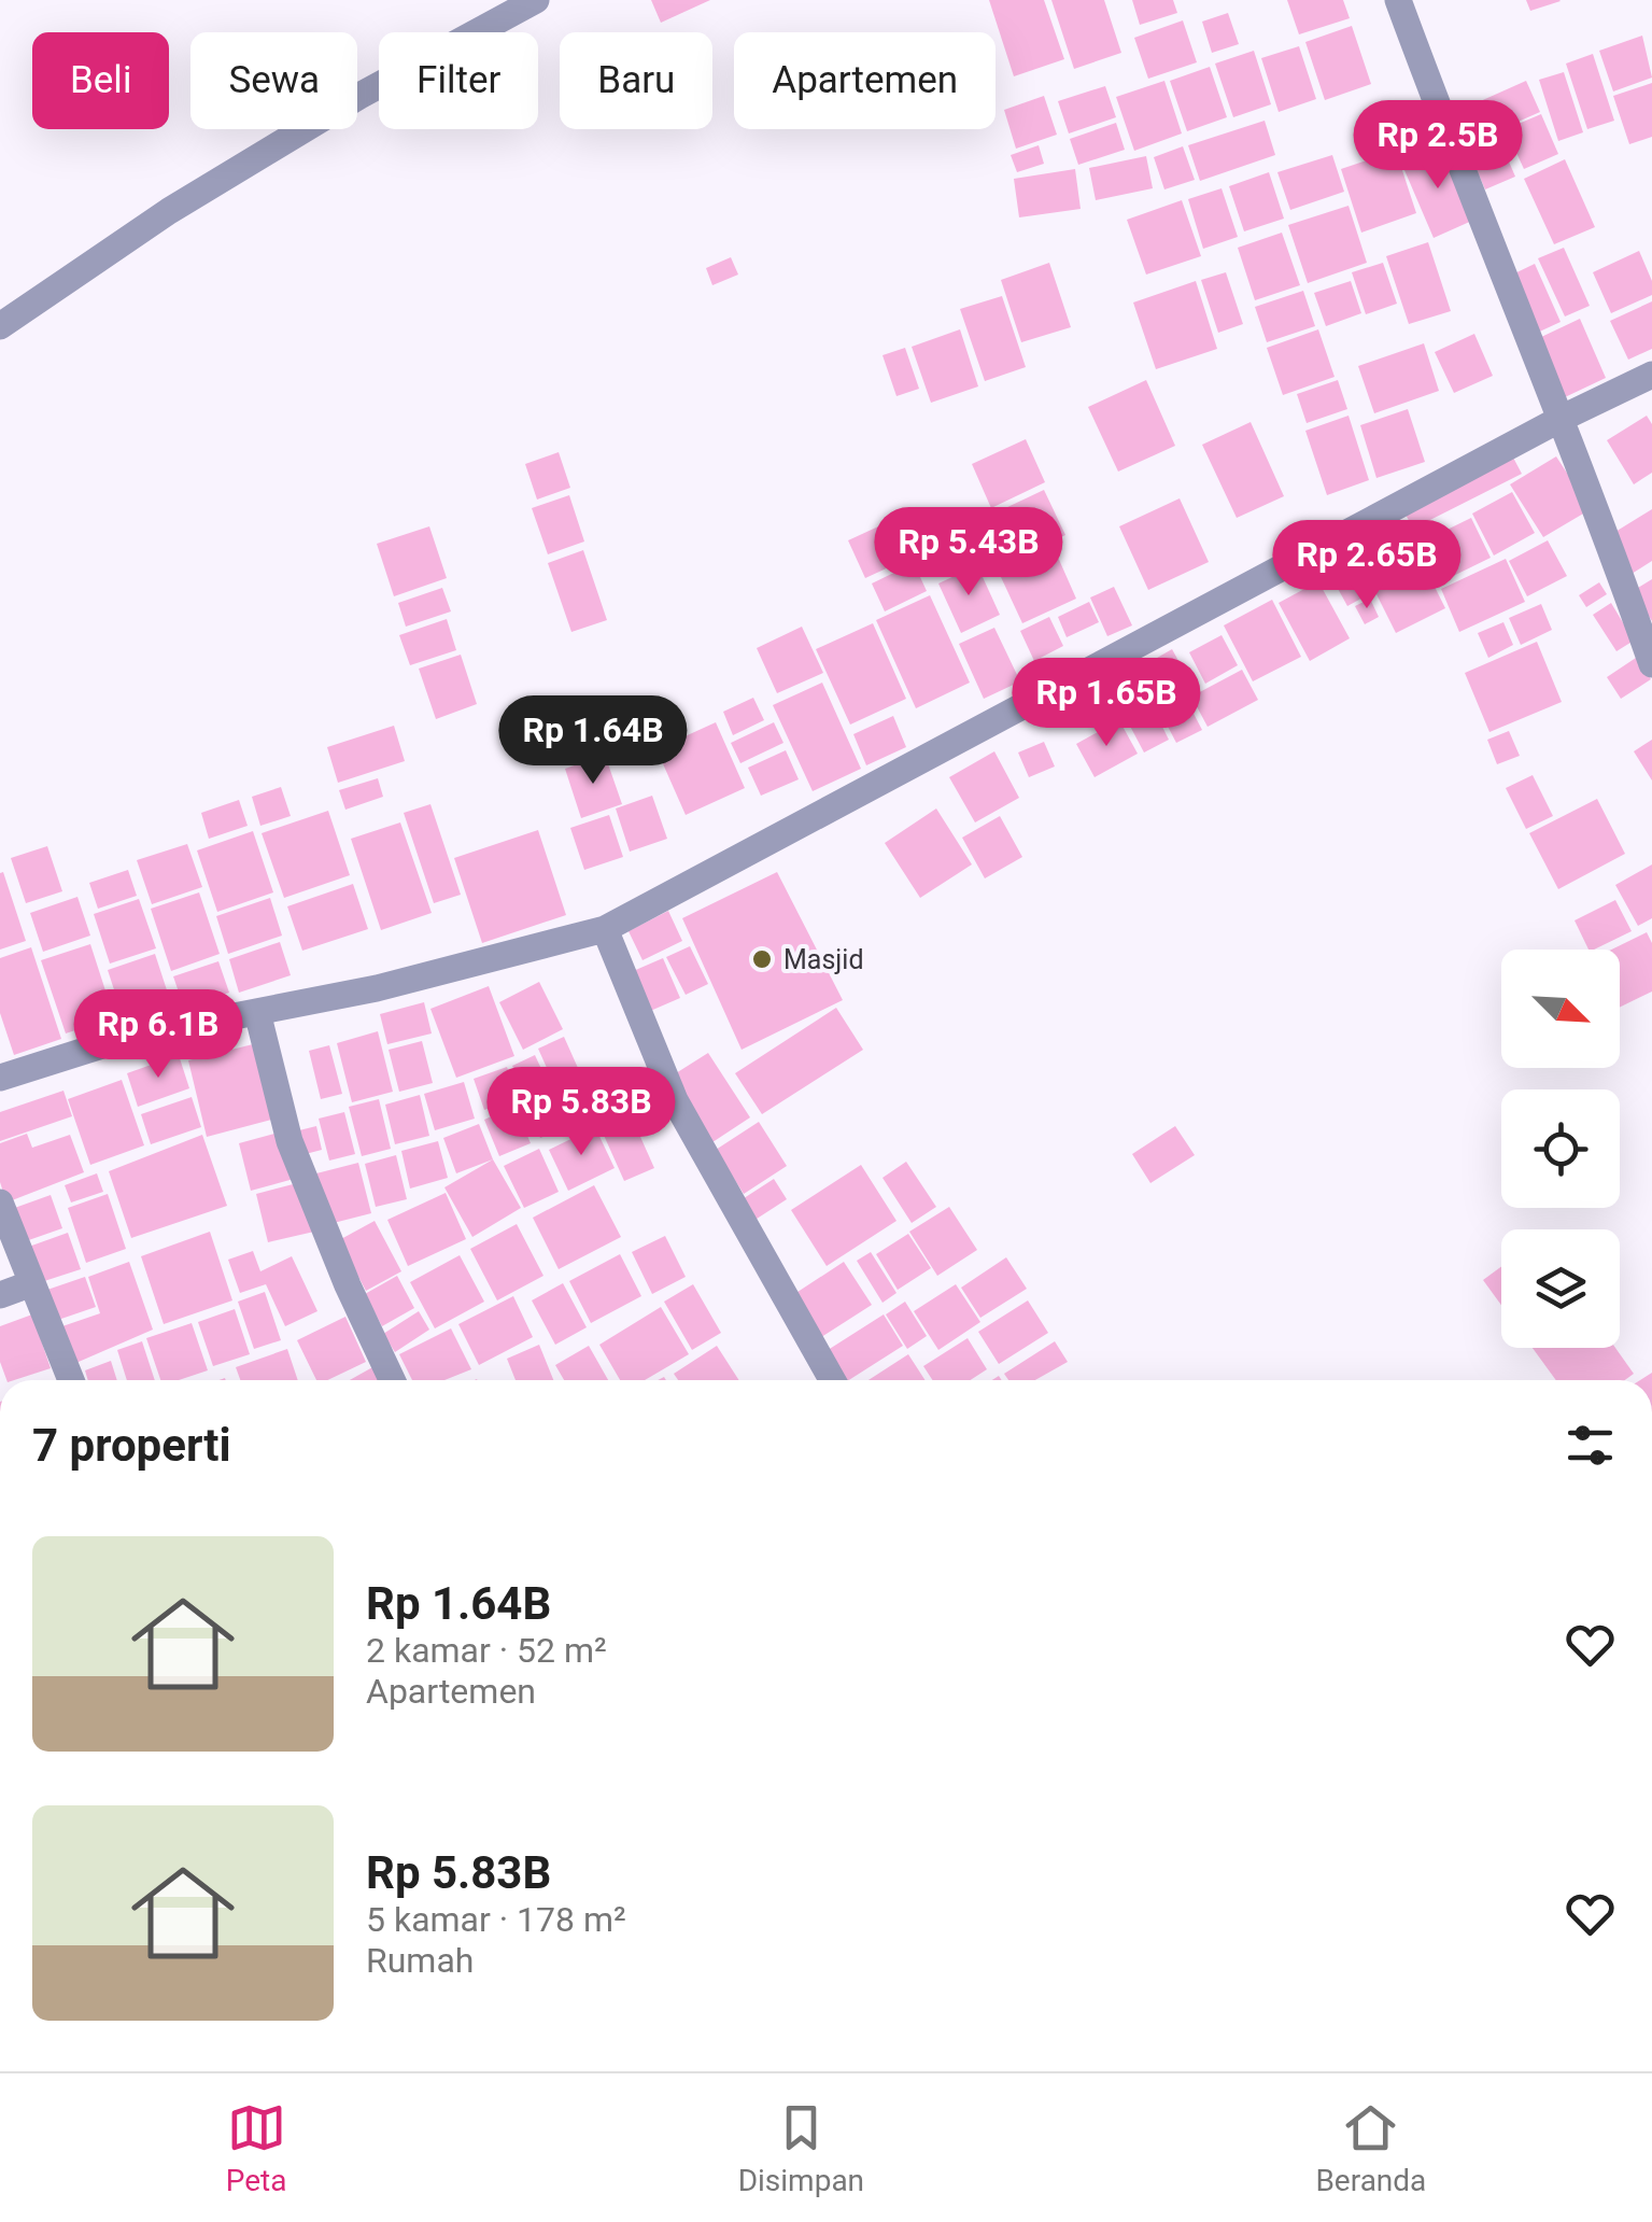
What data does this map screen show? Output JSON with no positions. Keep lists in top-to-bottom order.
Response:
{
  "places": ["Masjid"],
  "north": "bottom right",
  "page": {
    "chip": [
      "Beli",
      "Sewa",
      "Filter",
      "Baru",
      "Apartemen"
    ],
    "price": [
      "Rp 2.5B",
      "Rp 5.43B",
      "Rp 2.65B",
      "Rp 1.65B",
      "Rp 1.64B",
      "Rp 6.1B",
      "Rp 5.83B"
    ],
    "heading": "7 properti",
    "list": [
      {
        "name": "Rp 1.64B",
        "note": "2 kamar · 52 m² · Apartemen"
      },
      {
        "name": "Rp 5.83B",
        "note": "5 kamar · 178 m² · Rumah"
      }
    ],
    "tabs": ["Peta", "Disimpan", "Beranda"]
  }
}
